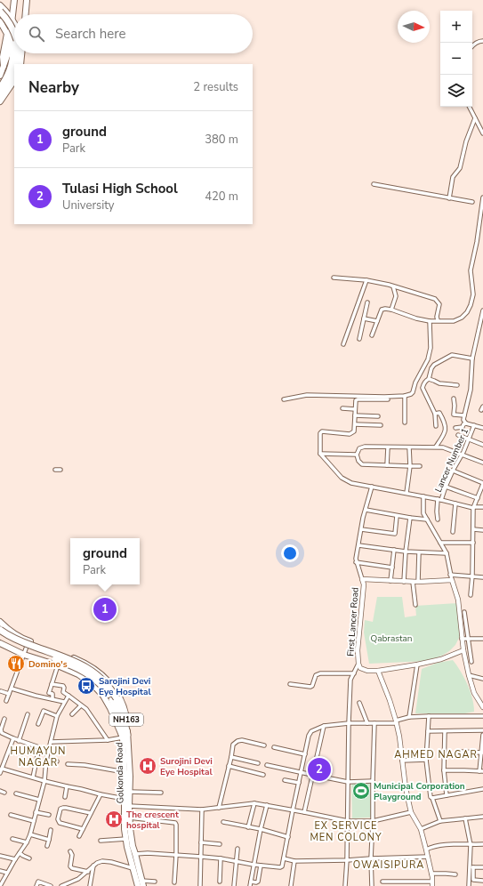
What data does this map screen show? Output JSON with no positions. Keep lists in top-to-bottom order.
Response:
{
  "streets": {
    "main road": ["NH163", "Golkonda Road"],
    "street": ["Lancer Number 1", "First Lancer Road"]
  },
  "districts": [
    "HUMAYUN NAGAR",
    "AHMED NAGAR",
    "EX SERVICE MEN COLONY",
    "OWAISIPURA"
  ],
  "parks": ["Qabrastan"],
  "places": {
    "restaurant": ["Domino's"],
    "bus stop": ["Sarojini Devi Eye Hospital"],
    "hospital": ["Surojini Devi Eye Hospital", "The crescent hospital"],
    "sports": ["Municipal Corporation Playground"]
  },
  "north": "right",
  "page": {
    "map_buttons": ["+", "−"],
    "search": "Search here",
    "heading": ["Nearby", "2 results"],
    "list": [
      {
        "mark": "1",
        "name": "ground",
        "note": "Park",
        "value": "380 m"
      },
      {
        "mark": "2",
        "name": "Tulasi High School",
        "note": "University",
        "value": "420 m"
      }
    ],
    "popup": ["ground", "Park"],
    "pins": ["1", "2"]
  }
}
